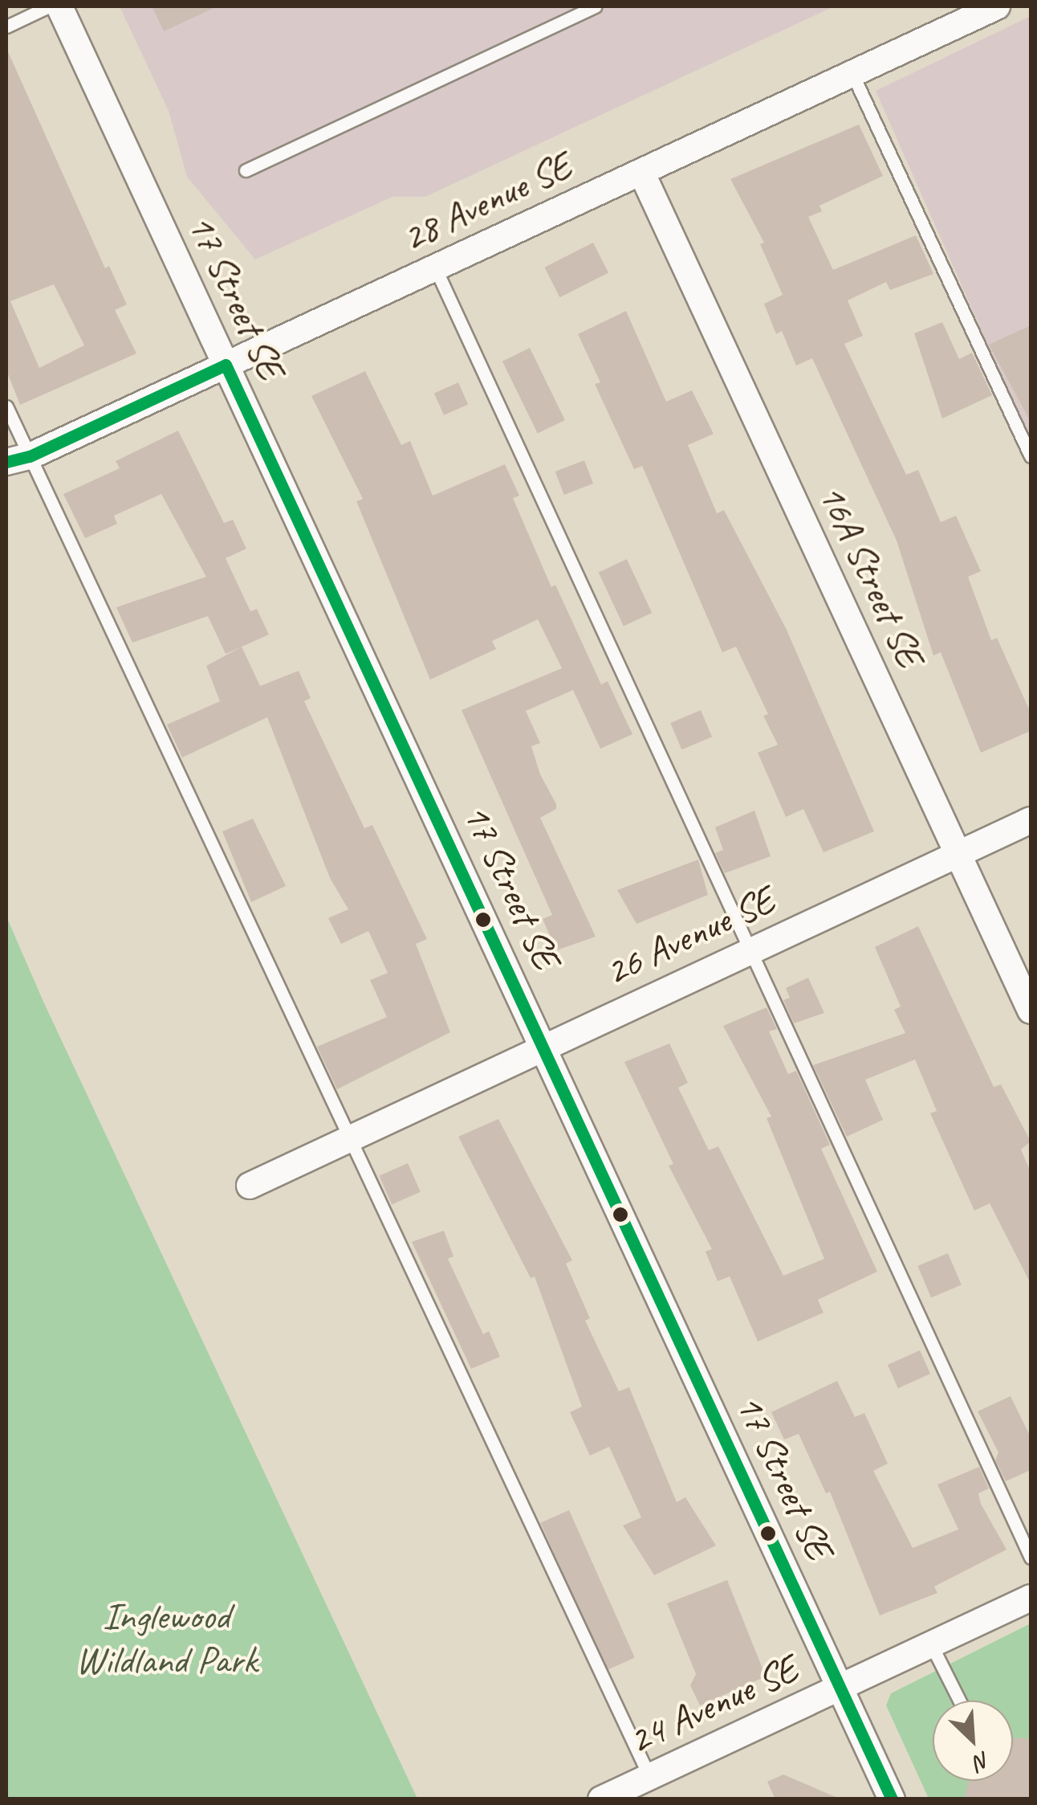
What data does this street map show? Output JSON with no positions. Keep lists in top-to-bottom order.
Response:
{
  "streets": {
    "street": [
      "28 Avenue SE",
      "17 Street SE",
      "16A Street SE",
      "26 Avenue SE",
      "24 Avenue SE"
    ]
  },
  "crossings": [
    ["28 Avenue SE", "17 Street SE"],
    ["28 Avenue SE", "16A Street SE"],
    ["17 Street SE", "26 Avenue SE"],
    ["17 Street SE", "24 Avenue SE"],
    ["16A Street SE", "26 Avenue SE"]
  ],
  "parks": ["Inglewood Wildland Park"],
  "north": "bottom right"
}
